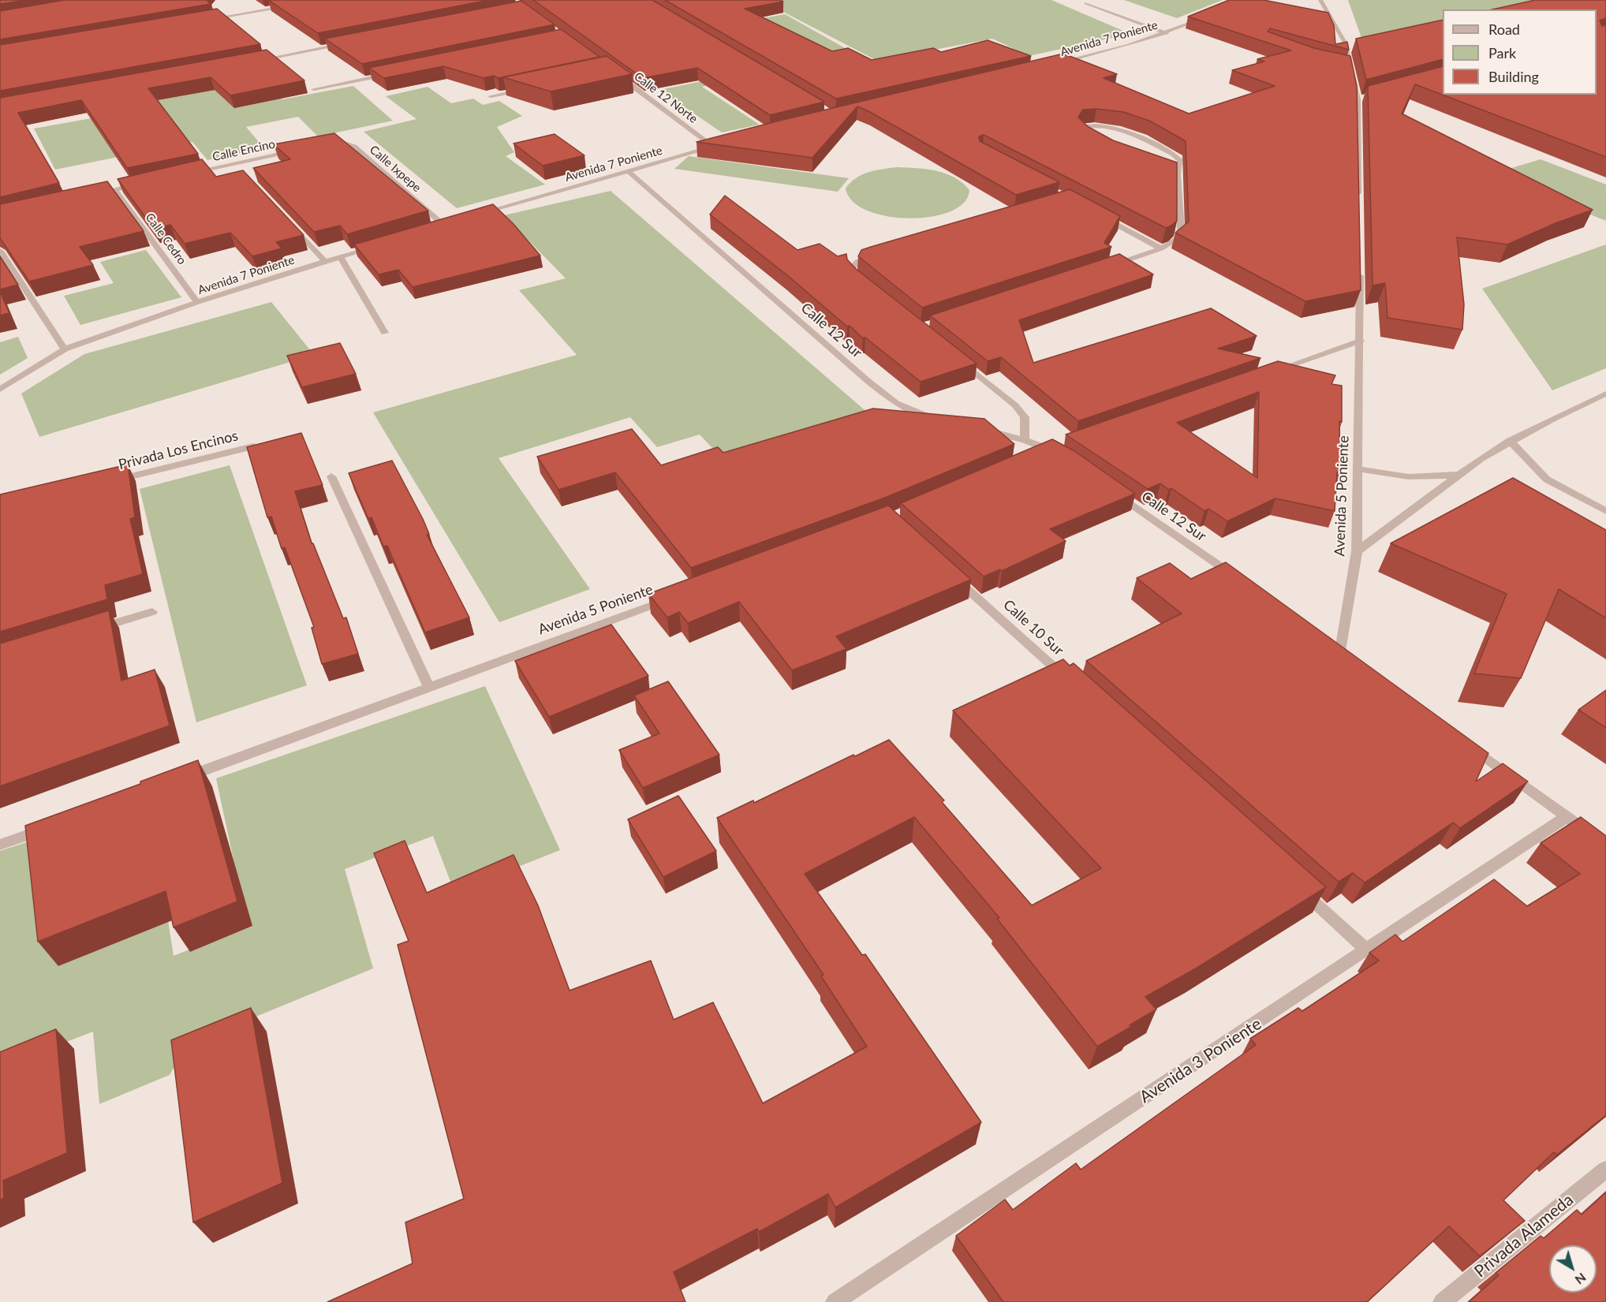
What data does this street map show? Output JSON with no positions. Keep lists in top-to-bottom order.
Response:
{
  "streets": {
    "street": [
      "Avenida 7 Poniente",
      "Calle 12 Norte",
      "Calle Encino",
      "Calle Ixpepe",
      "Calle Cedro",
      "Calle 12 Sur",
      "Privada Los Encinos",
      "Avenida 5 Poniente",
      "Calle 10 Sur",
      "Avenida 3 Poniente",
      "Privada Alameda"
    ]
  },
  "crossings": [
    ["Avenida 7 Poniente", "Calle 12 Norte"],
    ["Avenida 7 Poniente", "Calle Cedro"],
    ["Avenida 7 Poniente", "Calle 12 Sur"]
  ],
  "legend": ["Road", "Park", "Building"],
  "north": "bottom right"
}
